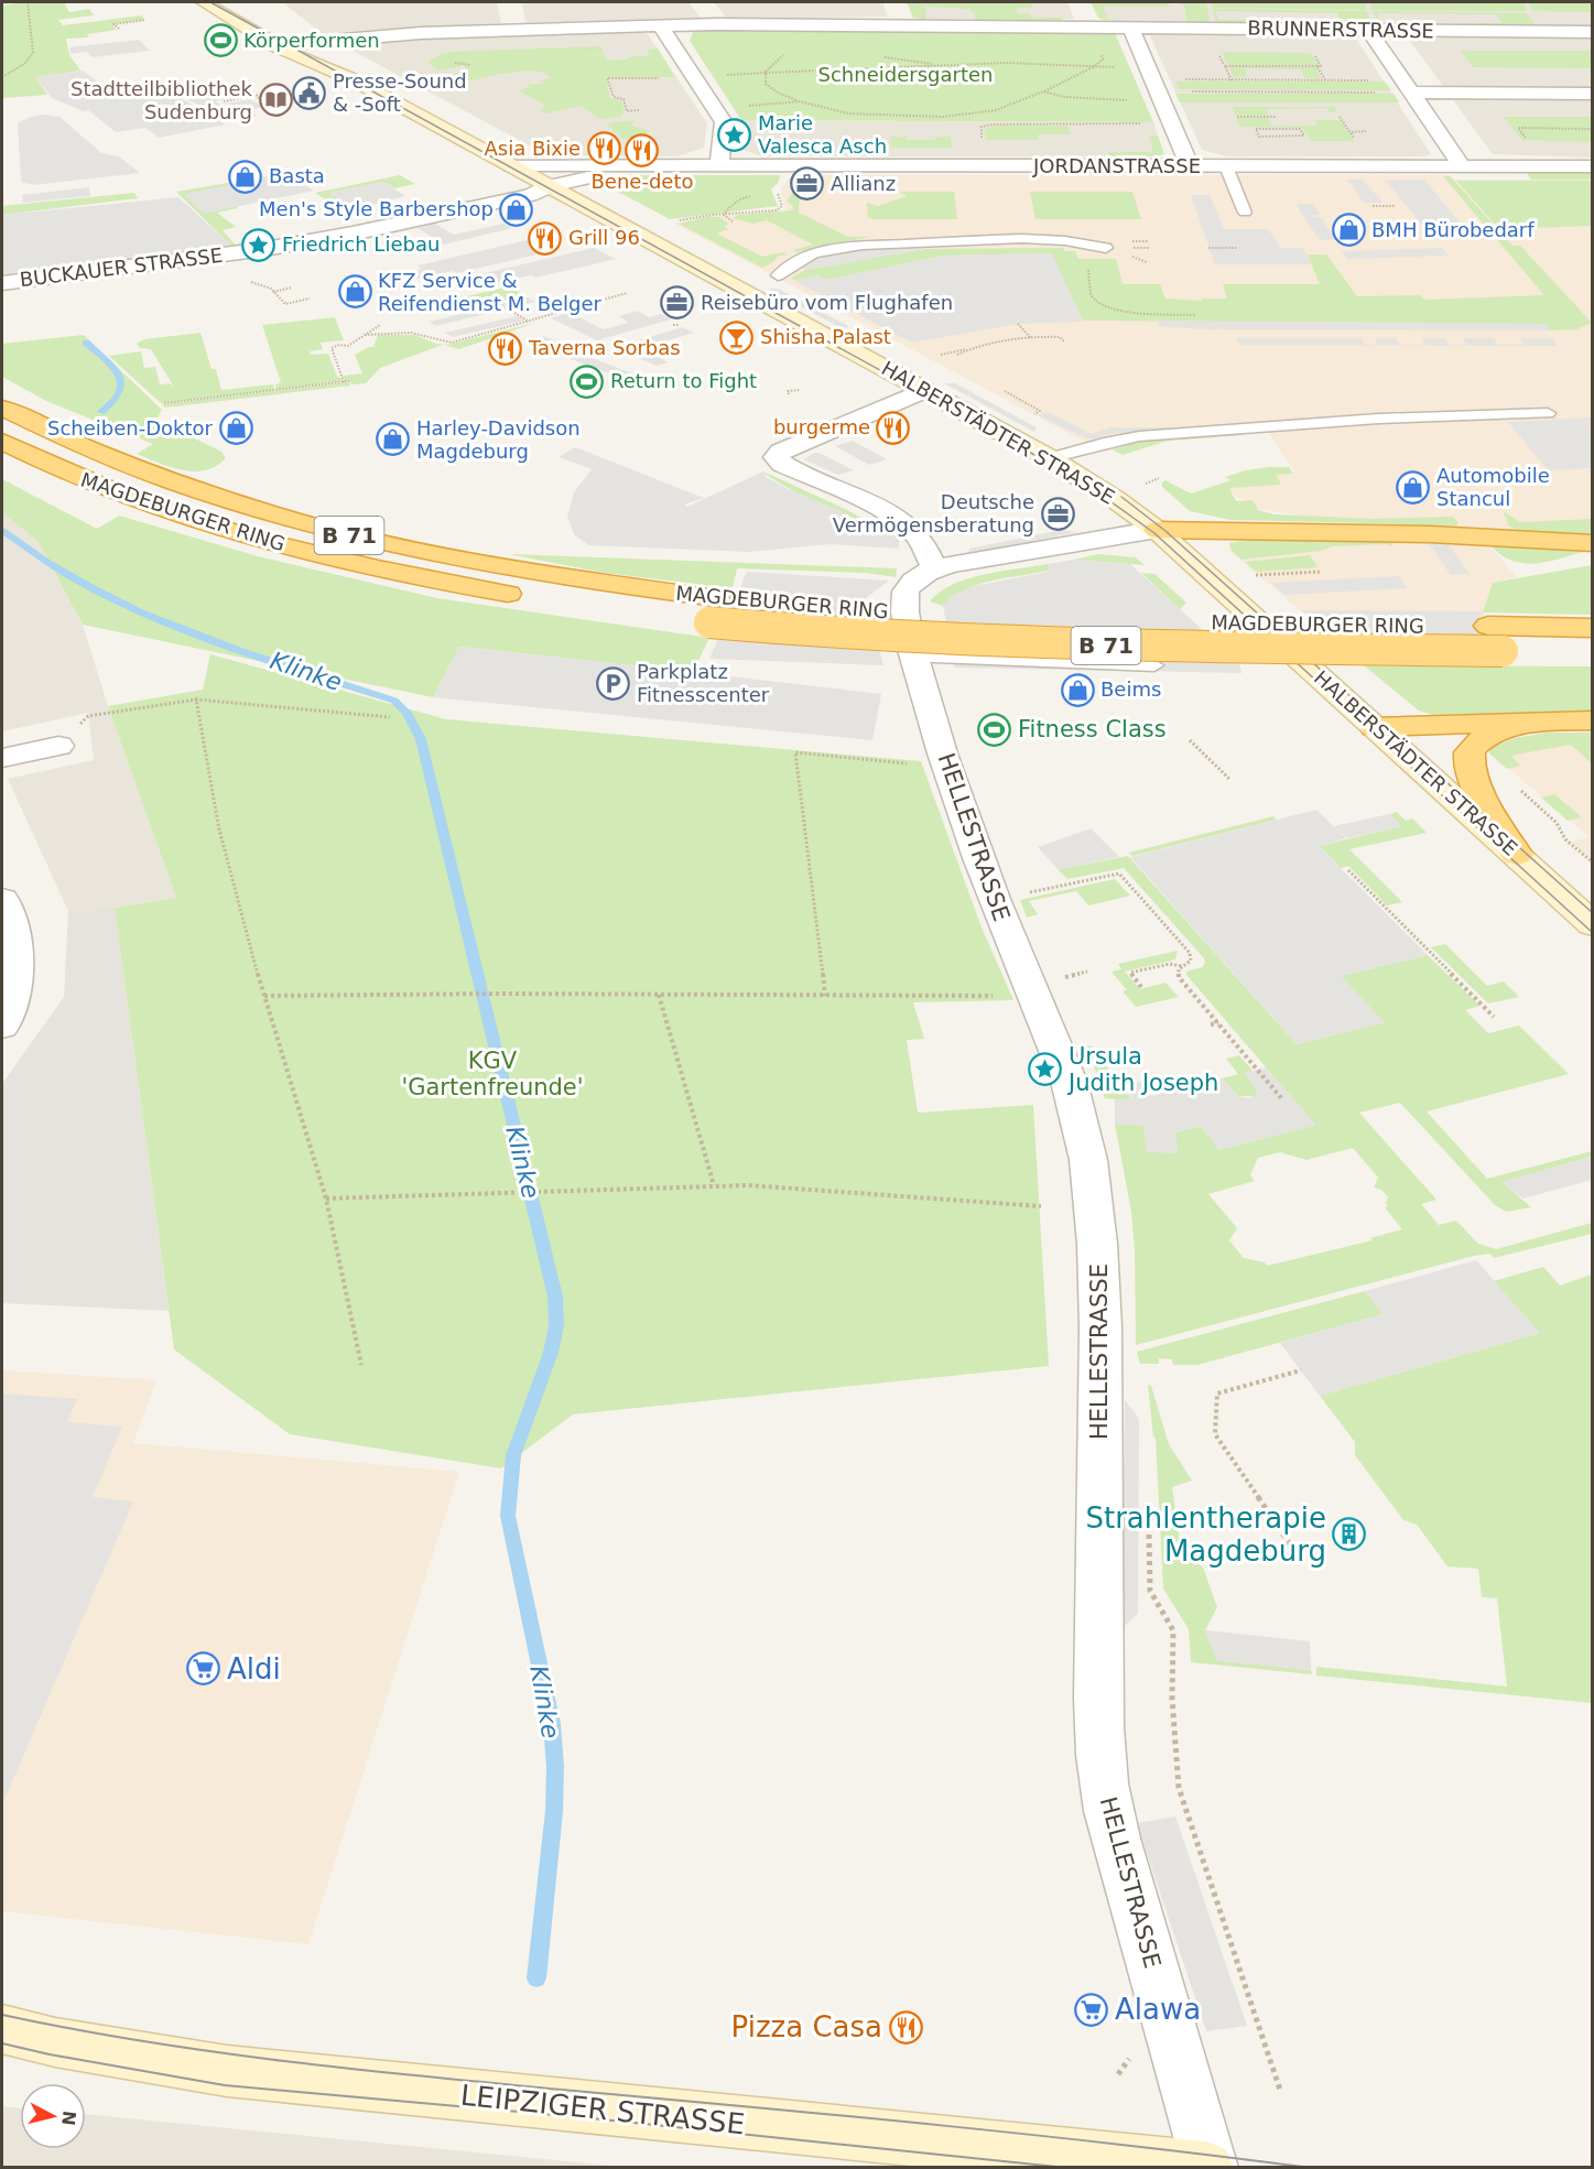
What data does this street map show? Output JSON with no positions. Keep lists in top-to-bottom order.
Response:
{
  "streets": {
    "highway": ["MAGDEBURGER RING", "B 71"],
    "main road": ["HALBERSTÄDTER STRASSE", "LEIPZIGER STRASSE"],
    "street": [
      "BRUNNERSTRASSE",
      "JORDANSTRASSE",
      "BUCKAUER STRASSE",
      "HELLESTRASSE"
    ]
  },
  "crossings": [
    ["BRUNNERSTRASSE", "HALBERSTÄDTER STRASSE"],
    ["JORDANSTRASSE", "BUCKAUER STRASSE"],
    ["JORDANSTRASSE", "HALBERSTÄDTER STRASSE"],
    ["BUCKAUER STRASSE", "HALBERSTÄDTER STRASSE"],
    ["HALBERSTÄDTER STRASSE", "HELLESTRASSE"],
    ["HELLESTRASSE", "LEIPZIGER STRASSE"]
  ],
  "water": ["Klinke"],
  "parks": ["Schneidersgarten", "KGV 'Gartenfreunde'"],
  "places": {
    "sports": ["Körperformen", "Return to Fight", "Fitness Class"],
    "public building": ["Presse-Sound & -Soft"],
    "library": ["Stadtteilbibliothek Sudenburg"],
    "place": ["Marie Valesca Asch", "Friedrich Liebau", "Ursula Judith Joseph"],
    "restaurant": [
      "Asia Bixie",
      "Bene-deto",
      "Grill 96",
      "Taverna Sorbas",
      "burgerme",
      "Pizza Casa"
    ],
    "shop": [
      "Basta",
      "Men's Style Barbershop",
      "BMH Bürobedarf",
      "KFZ Service & Reifendienst M. Belger",
      "Scheiben-Doktor",
      "Harley-Davidson Magdeburg",
      "Automobile Stancul",
      "Beims"
    ],
    "office": ["Allianz", "Reisebüro vom Flughafen", "Deutsche Vermögensberatung"],
    "bar": ["Shisha Palast"],
    "parking": ["Parkplatz Fitnesscenter"],
    "building": ["Strahlentherapie Magdeburg"],
    "supermarket": ["Aldi", "Alawa"]
  },
  "north": "right"
}
